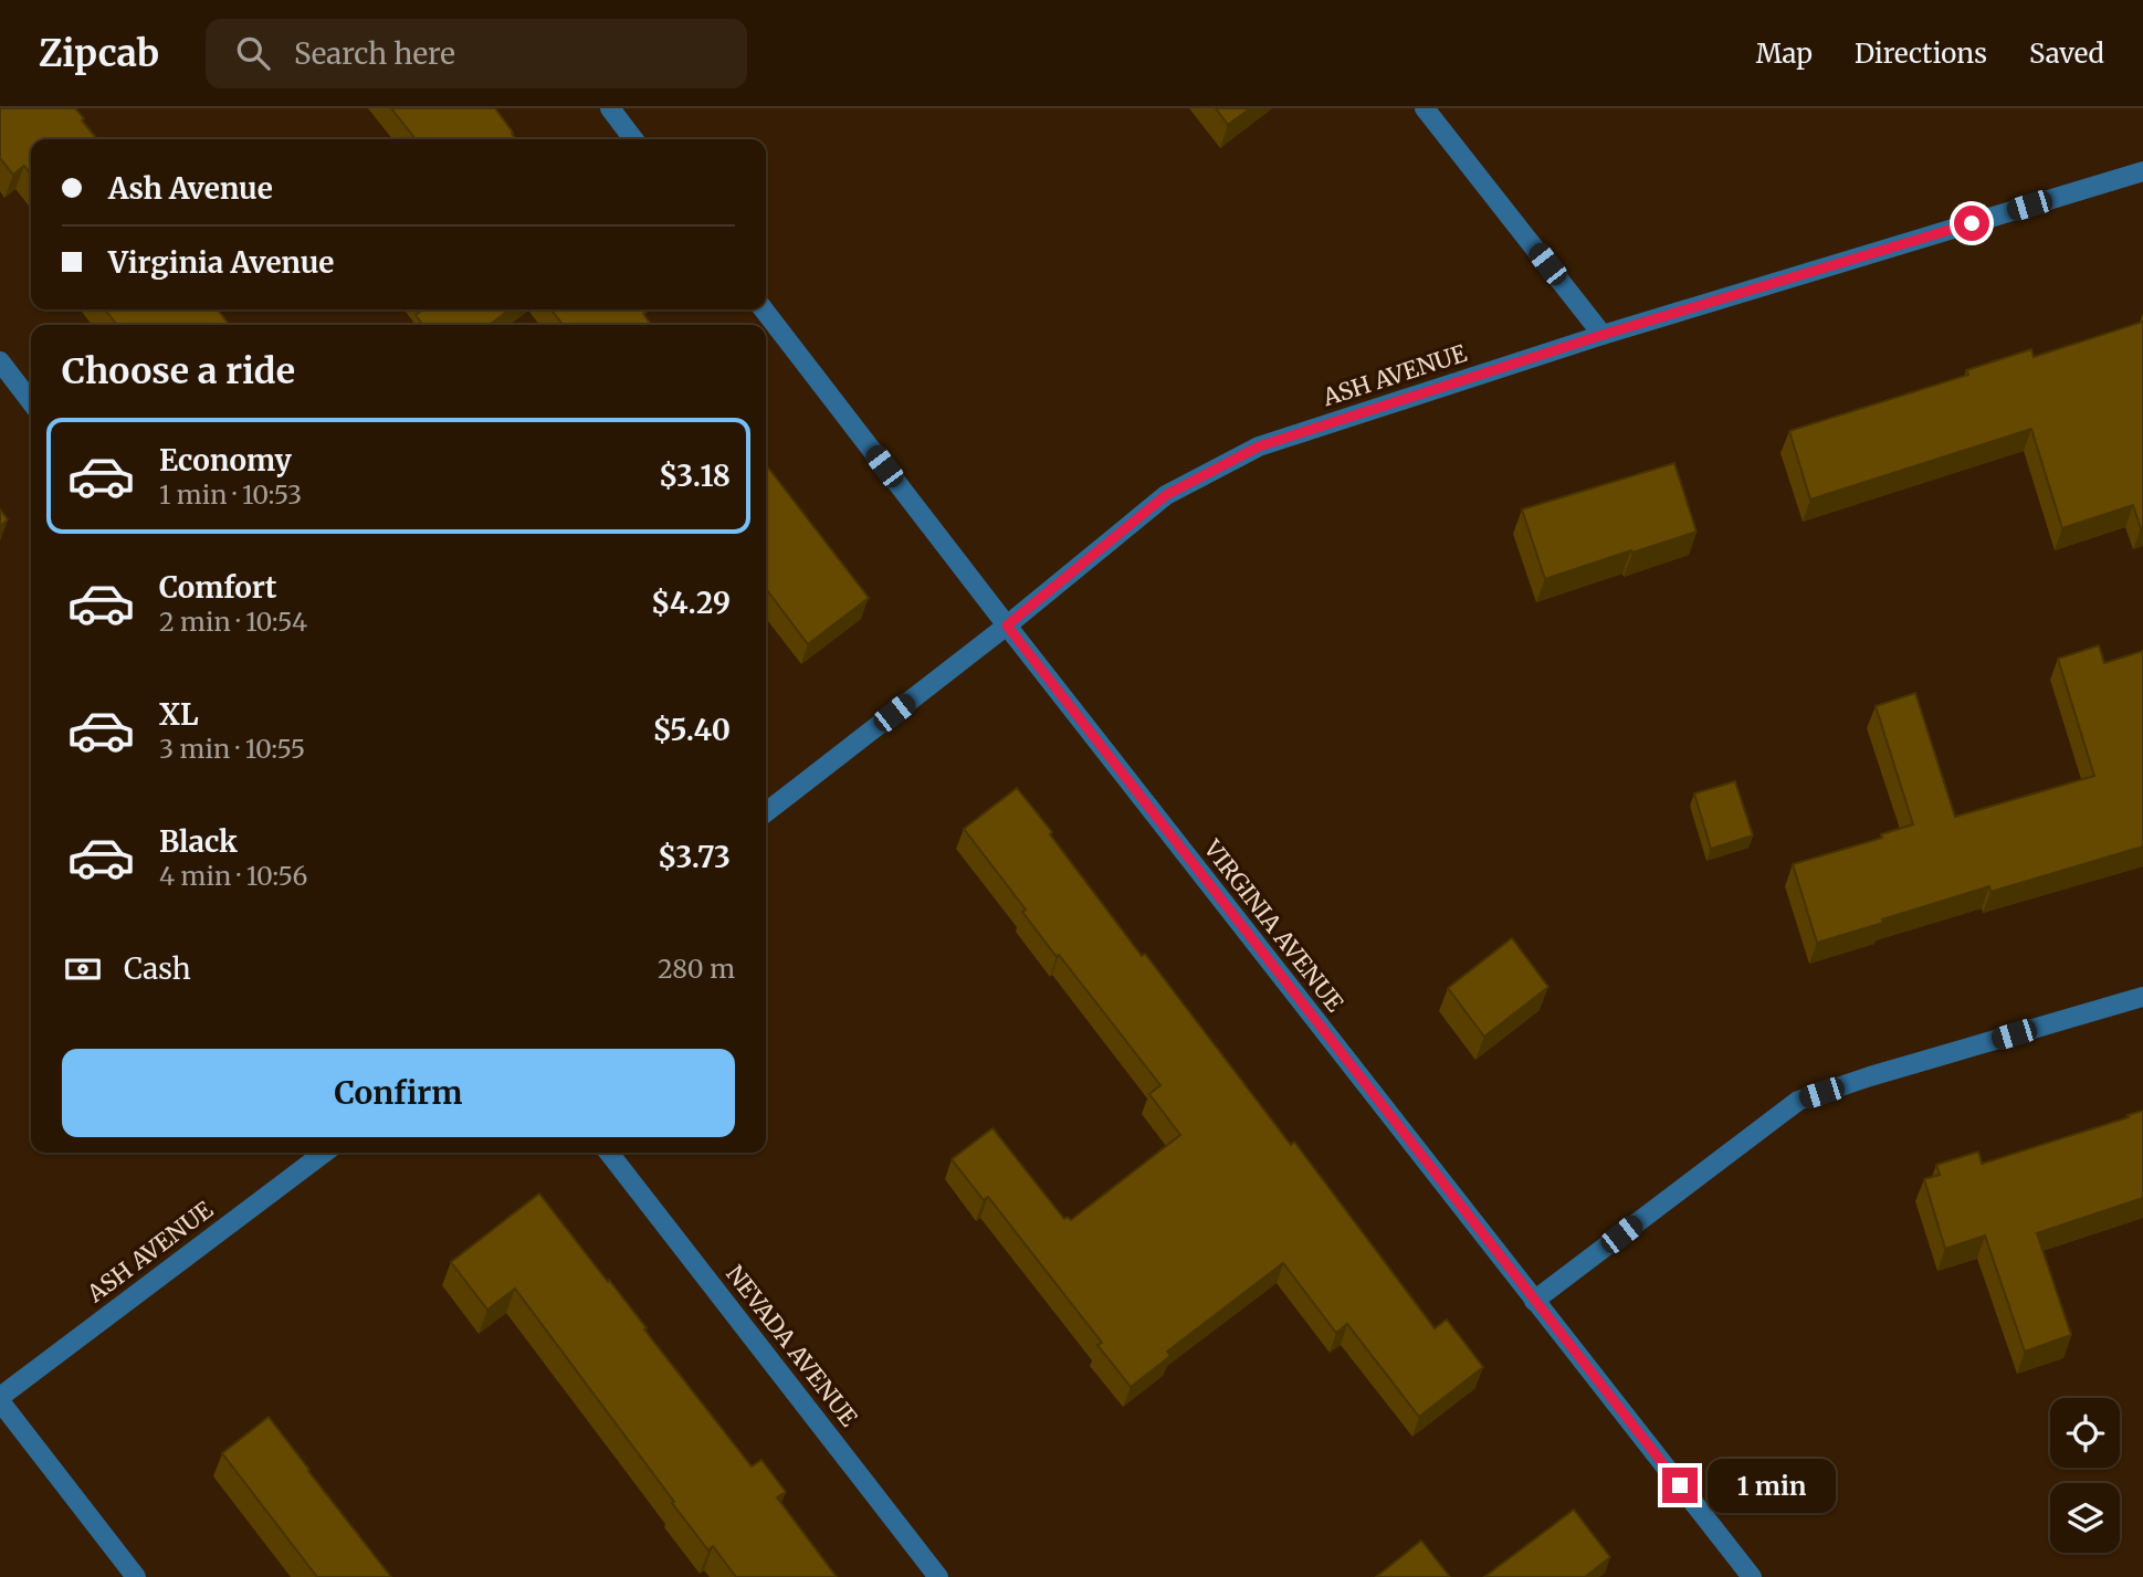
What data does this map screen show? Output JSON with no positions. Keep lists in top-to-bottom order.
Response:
{
  "streets": {
    "street": ["ASH AVENUE", "VIRGINIA AVENUE", "NEVADA AVENUE"]
  },
  "crossings": [
    ["ASH AVENUE", "VIRGINIA AVENUE"]
  ],
  "page": {
    "header": "Zipcab",
    "search": "Search here",
    "nav": ["Map", "Directions", "Saved"],
    "banner": ["Ash Avenue", "Virginia Avenue"],
    "heading": "Choose a ride",
    "list": [
      {
        "name": "Economy",
        "note": "1 min · 10:53",
        "value": "$3.18"
      },
      {
        "name": "Comfort",
        "note": "2 min · 10:54",
        "value": "$4.29"
      },
      {
        "name": "XL",
        "note": "3 min · 10:55",
        "value": "$5.40"
      },
      {
        "name": "Black",
        "note": "4 min · 10:56",
        "value": "$3.73"
      }
    ],
    "pay": ["Cash", "280 m"],
    "buttons": "Confirm",
    "bubble": "1 min"
  }
}
